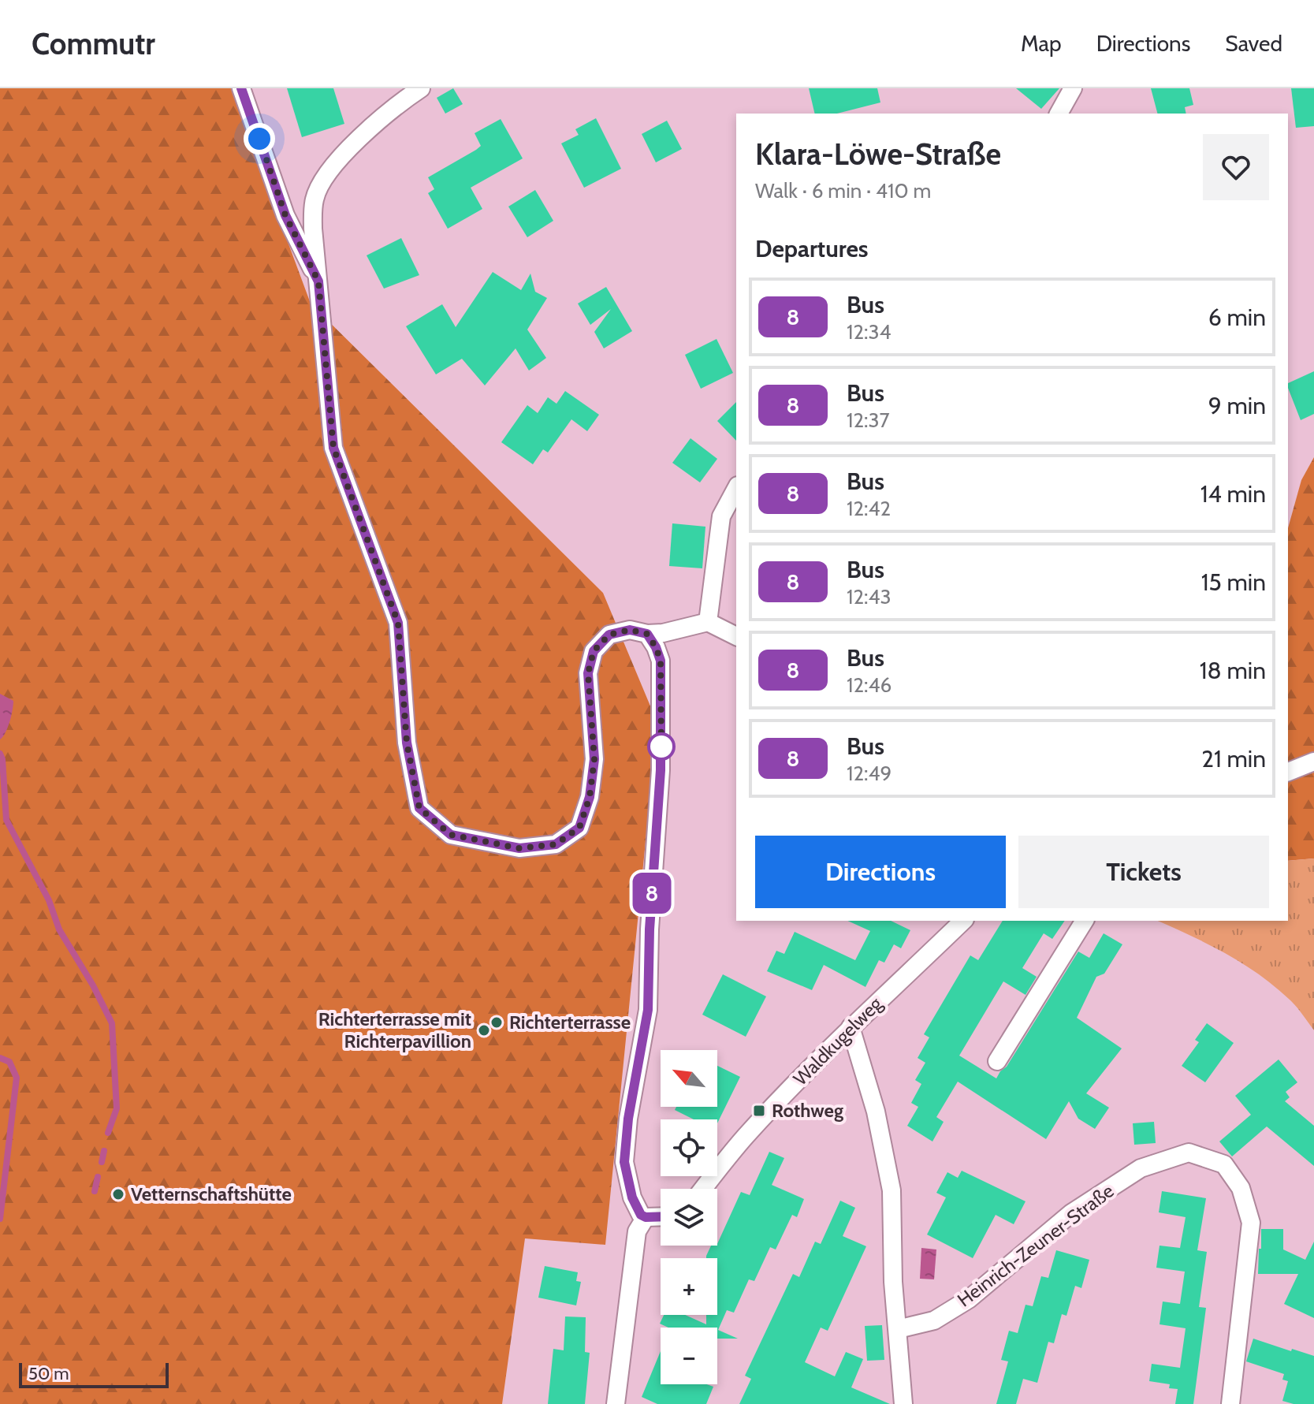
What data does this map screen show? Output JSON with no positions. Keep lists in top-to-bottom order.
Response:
{
  "streets": {
    "street": ["Waldkugelweg", "Heinrich-Zeuner-Straße"]
  },
  "places": {
    "other": ["Richterterrasse", "Richterterrasse mit Richterpavillion", "Vetternschaftshütte"],
    "transit": ["Rothweg"]
  },
  "lines": ["bus line 8"],
  "scale_bar": "50 m",
  "north": "top left",
  "page": {
    "header": "Commutr",
    "nav": ["Map", "Directions", "Saved"],
    "on_map": "8",
    "heading": [
      ["Klara-Löwe-Straße", "Walk · 6 min · 410 m"],
      "Departures"
    ],
    "list": [
      {
        "mark": "8",
        "name": "Bus",
        "note": "12:34",
        "value": "6 min"
      },
      {
        "mark": "8",
        "name": "Bus",
        "note": "12:37",
        "value": "9 min"
      },
      {
        "mark": "8",
        "name": "Bus",
        "note": "12:42",
        "value": "14 min"
      },
      {
        "mark": "8",
        "name": "Bus",
        "note": "12:43",
        "value": "15 min"
      },
      {
        "mark": "8",
        "name": "Bus",
        "note": "12:46",
        "value": "18 min"
      },
      {
        "mark": "8",
        "name": "Bus",
        "note": "12:49",
        "value": "21 min"
      }
    ],
    "buttons": ["Directions", "Tickets"],
    "map_buttons": ["+", "−"],
    "scale": "50 m"
  }
}
